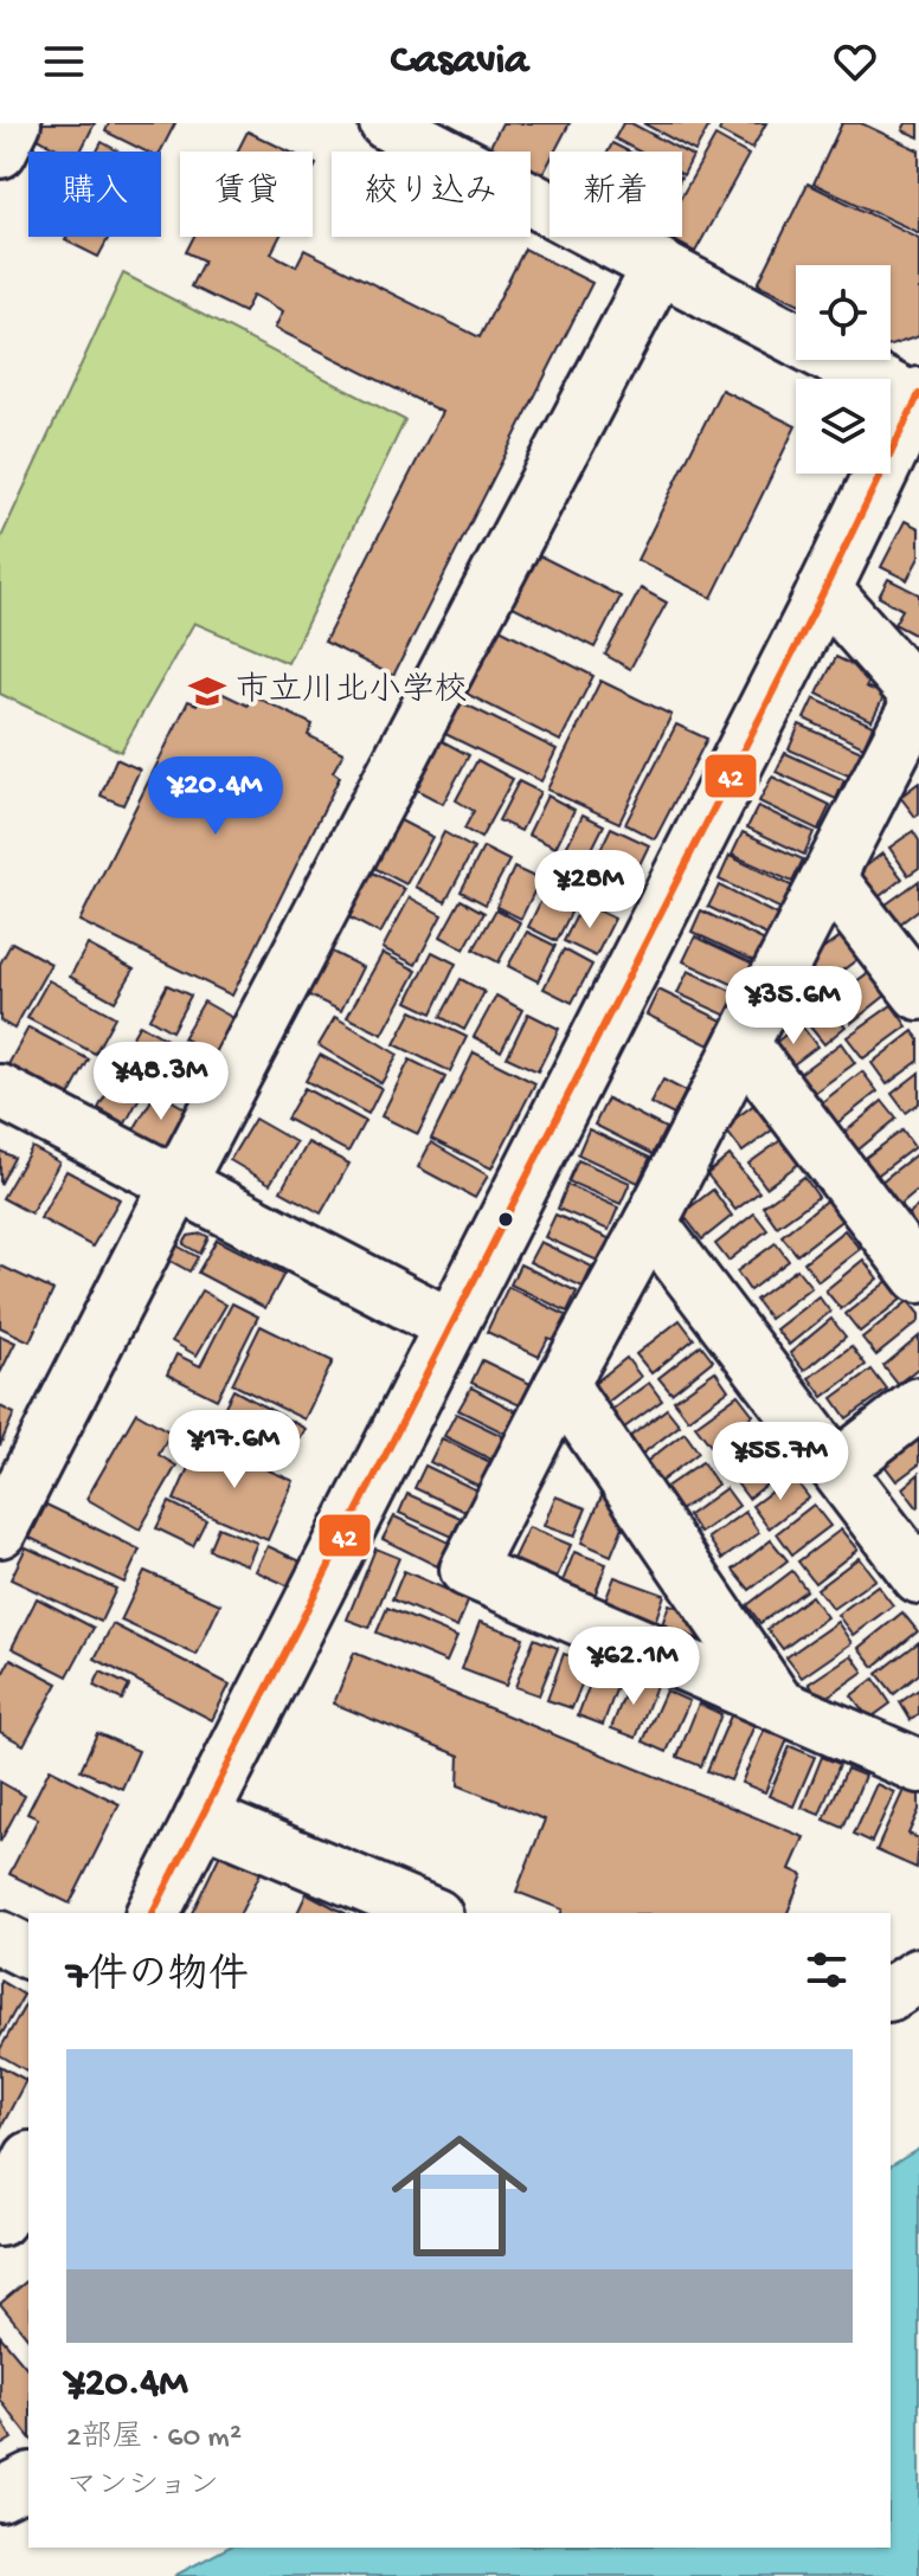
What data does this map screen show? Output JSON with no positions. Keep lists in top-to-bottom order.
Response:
{
  "places": {
    "school or university": ["市立川北小学校"]
  },
  "lines": ["transit line 42"],
  "page": {
    "header": "Casavia",
    "chip": [
      "購入",
      "賃貸",
      "絞り込み",
      "新着"
    ],
    "price": [
      "¥20.4M",
      "¥28M",
      "¥35.6M",
      "¥48.3M",
      "¥17.6M",
      "¥55.7M",
      "¥62.1M"
    ],
    "heading": "7件の物件",
    "list": [
      {
        "name": "¥20.4M",
        "note": "2部屋 · 60 m² · マンション"
      }
    ]
  }
}
